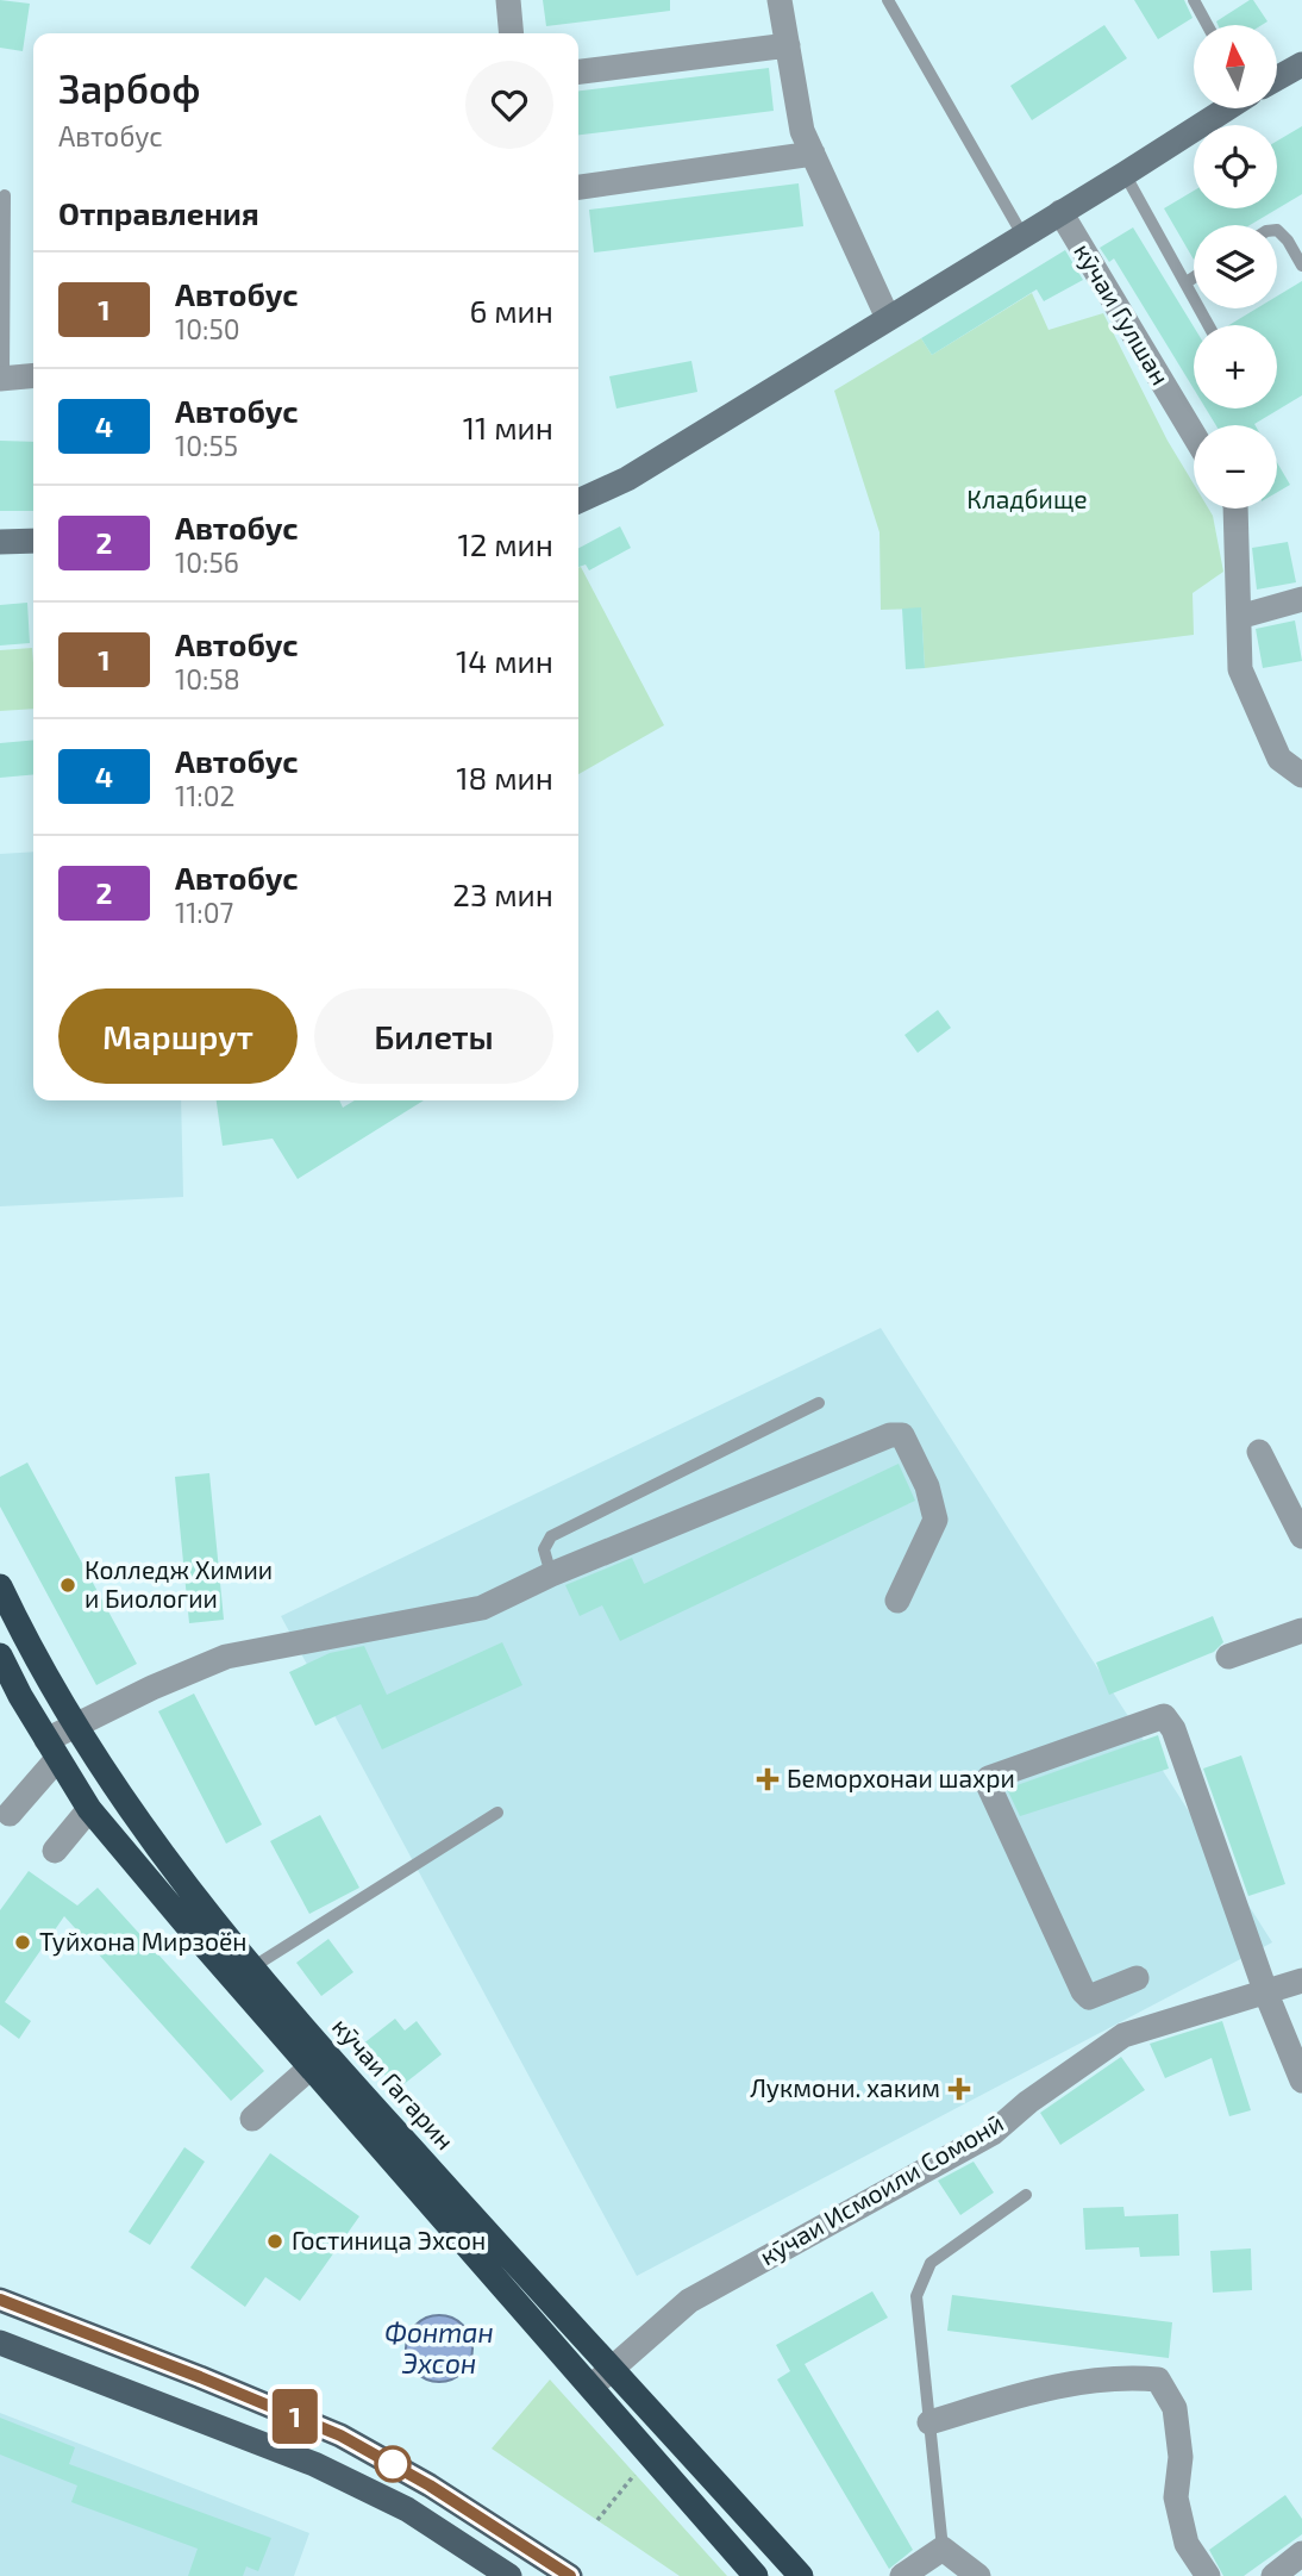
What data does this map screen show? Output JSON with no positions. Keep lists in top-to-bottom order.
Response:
{
  "streets": {
    "highway": ["кӯчаи Гагарин"],
    "street": ["кӯчаи Гулшан", "кӯчаи Исмоили Сомонӣ"]
  },
  "crossings": [
    ["кӯчаи Гагарин", "кӯчаи Исмоили Сомонӣ"]
  ],
  "water": ["Фонтан Эхсон"],
  "parks": ["Кладбище"],
  "places": {
    "other": ["Колледж Химии и Биологии", "Туйхона Мирзоён", "Гостиница Эхсон"],
    "health": ["Беморхонаи шахри", "Лукмони. хаким"]
  },
  "lines": ["bus line 1"],
  "north": "top",
  "page": {
    "on_map": "1",
    "map_buttons": ["+", "−"],
    "heading": [
      ["Зарбоф", "Автобус"],
      "Отправления"
    ],
    "list": [
      {
        "mark": "1",
        "name": "Автобус",
        "note": "10:50",
        "value": "6 мин"
      },
      {
        "mark": "4",
        "name": "Автобус",
        "note": "10:55",
        "value": "11 мин"
      },
      {
        "mark": "2",
        "name": "Автобус",
        "note": "10:56",
        "value": "12 мин"
      },
      {
        "mark": "1",
        "name": "Автобус",
        "note": "10:58",
        "value": "14 мин"
      },
      {
        "mark": "4",
        "name": "Автобус",
        "note": "11:02",
        "value": "18 мин"
      },
      {
        "mark": "2",
        "name": "Автобус",
        "note": "11:07",
        "value": "23 мин"
      }
    ],
    "buttons": ["Маршрут", "Билеты"]
  }
}
